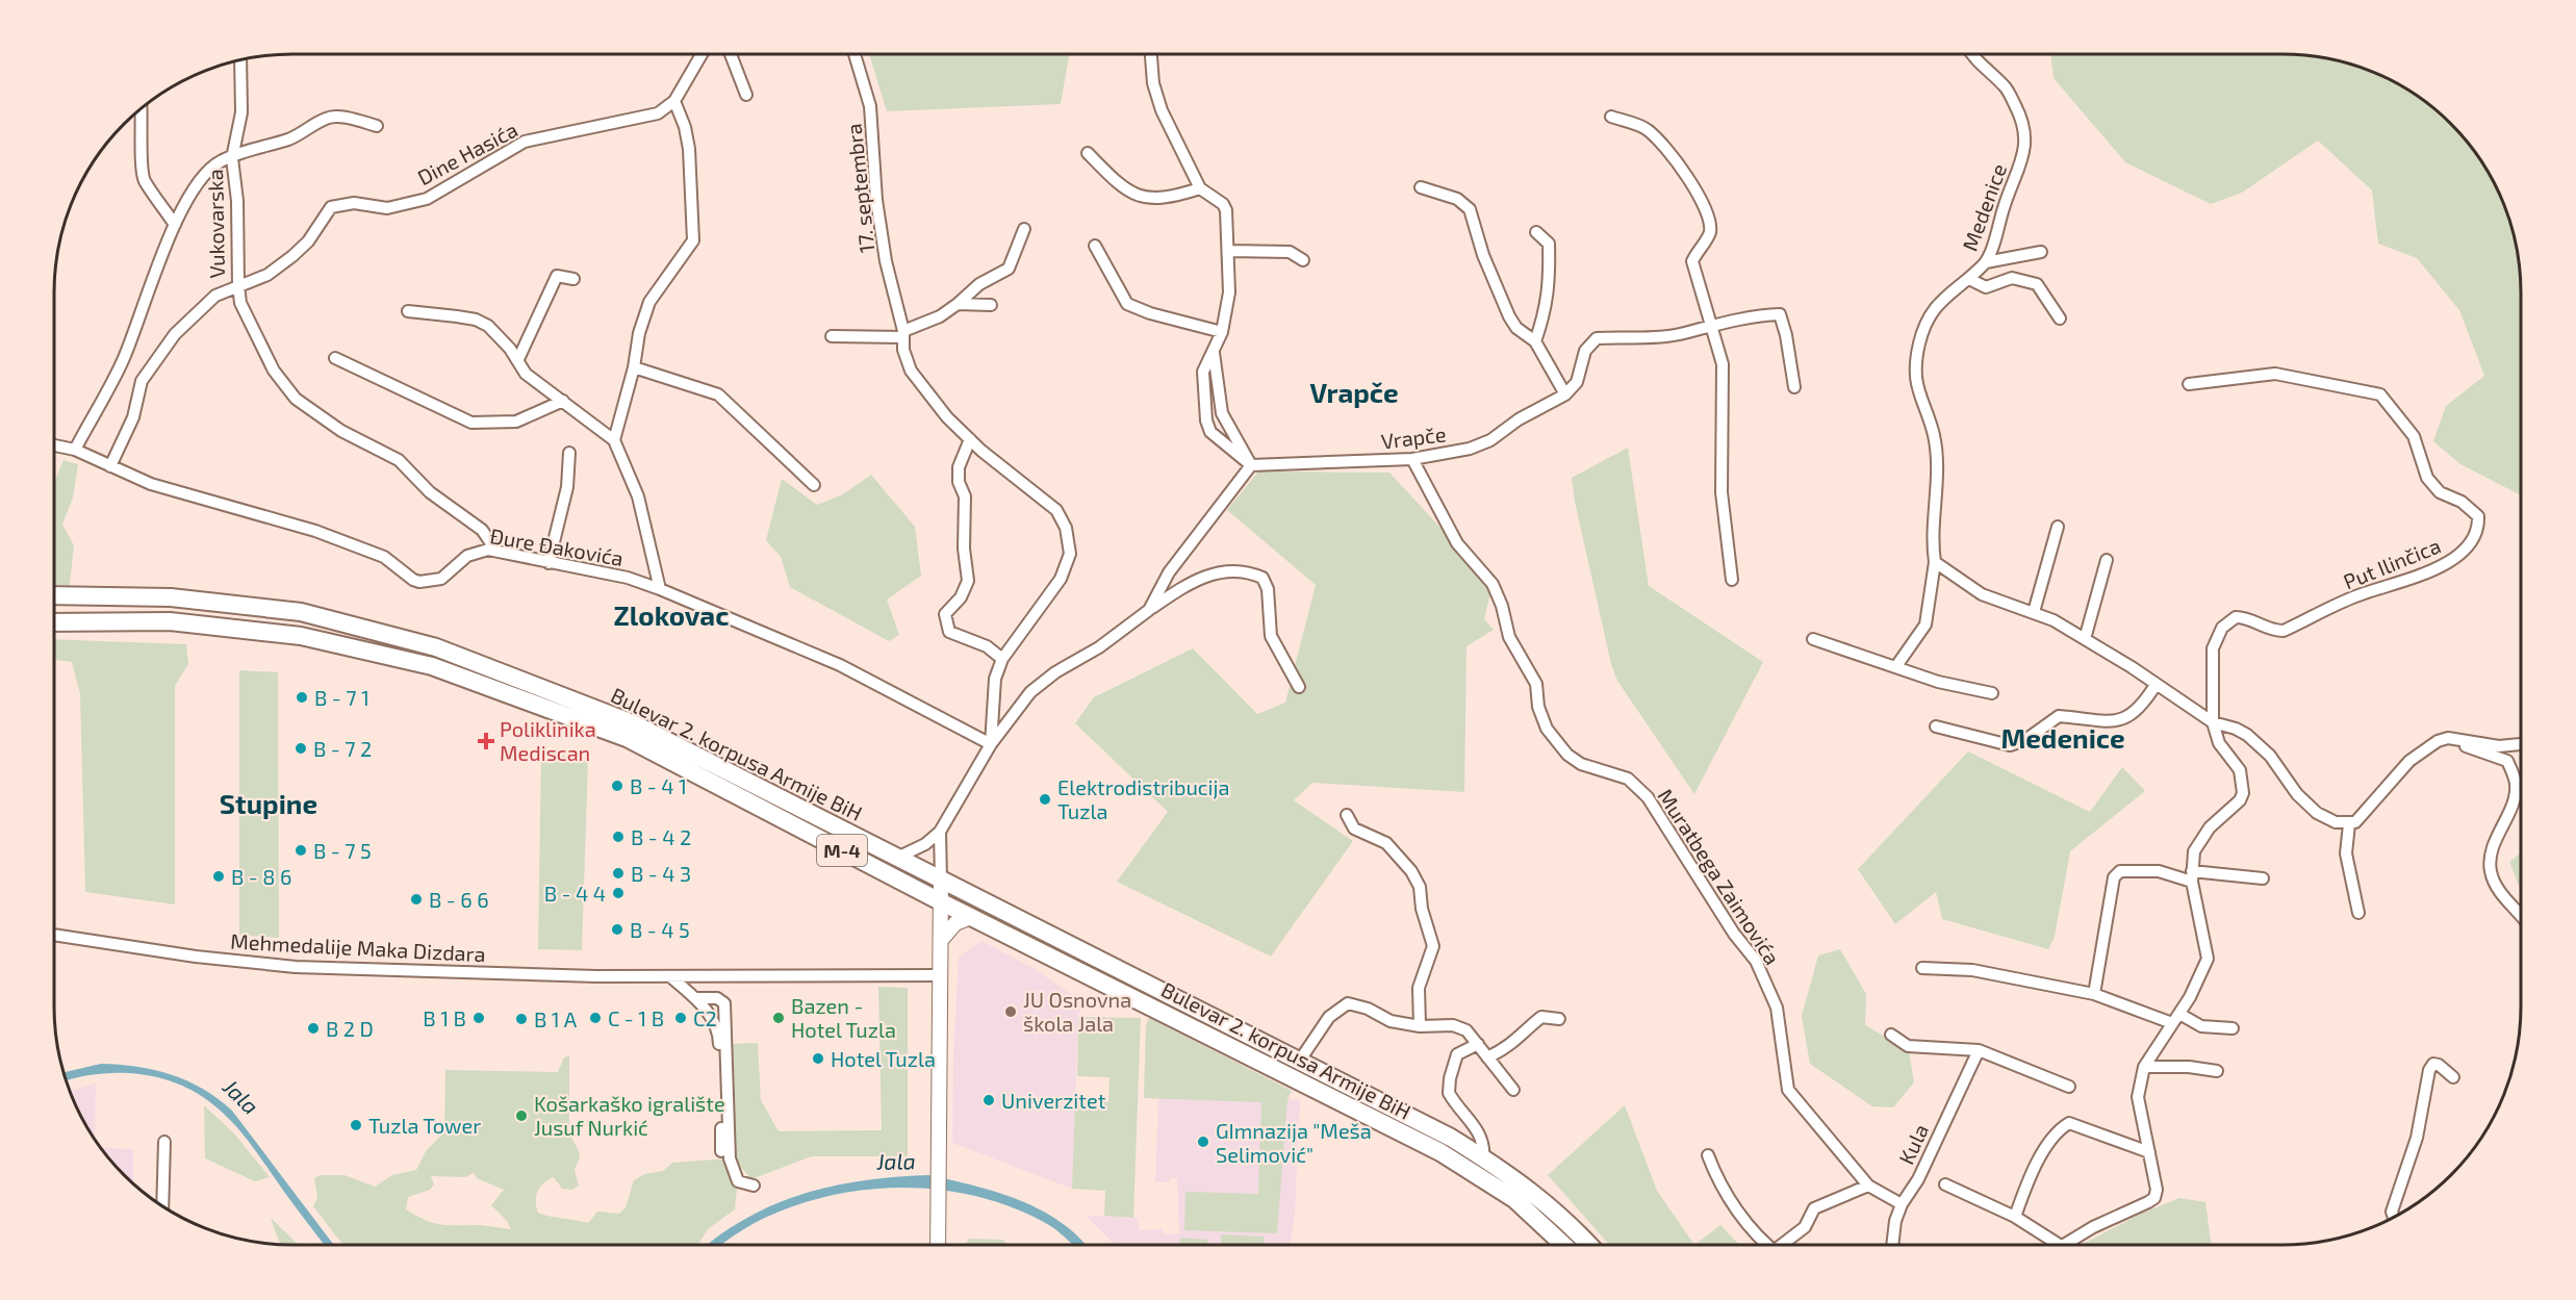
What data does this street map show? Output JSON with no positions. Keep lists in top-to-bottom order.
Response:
{
  "streets": {
    "main road": ["Bulevar 2. korpusa Armije BiH", "M-4"],
    "street": [
      "Dine Hasića",
      "17. septembra",
      "Medenice",
      "Vukovarska",
      "Vrapče",
      "Đure Đakovića",
      "Put Ilinčica",
      "Muratbega Zaimovića",
      "Mehmedalije Maka Dizdara",
      "Kula"
    ]
  },
  "crossings": [
    ["Dine Hasića", "Vukovarska"],
    ["17. septembra", "Đure Đakovića"],
    ["Vukovarska", "Đure Đakovića"],
    ["Vrapče", "Muratbega Zaimovića"],
    ["Muratbega Zaimovića", "Kula"]
  ],
  "districts": [
    "Vrapče",
    "Zlokovac",
    "Medenice",
    "Stupine"
  ],
  "water": ["Jala"],
  "places": {
    "other": [
      "B - 7 1",
      "B - 7 2",
      "B - 4 1",
      "Elektrodistribucija Tuzla",
      "B - 4 2",
      "B - 7 5",
      "B - 4 3",
      "B - 8 6",
      "B - 4 4",
      "B - 6 6",
      "B - 4 5",
      "JU Osnovna škola Jala",
      "B 1 B",
      "C - 1 B",
      "C2",
      "Bazen - Hotel Tuzla",
      "B 1 A",
      "B 2 D",
      "Hotel Tuzla",
      "Univerzitet",
      "Košarkaško igralište Jusuf Nurkić",
      "Tuzla Tower",
      "GImnazija \"Meša Selimović\""
    ],
    "health": ["Poliklinika Mediscan"]
  }
}
